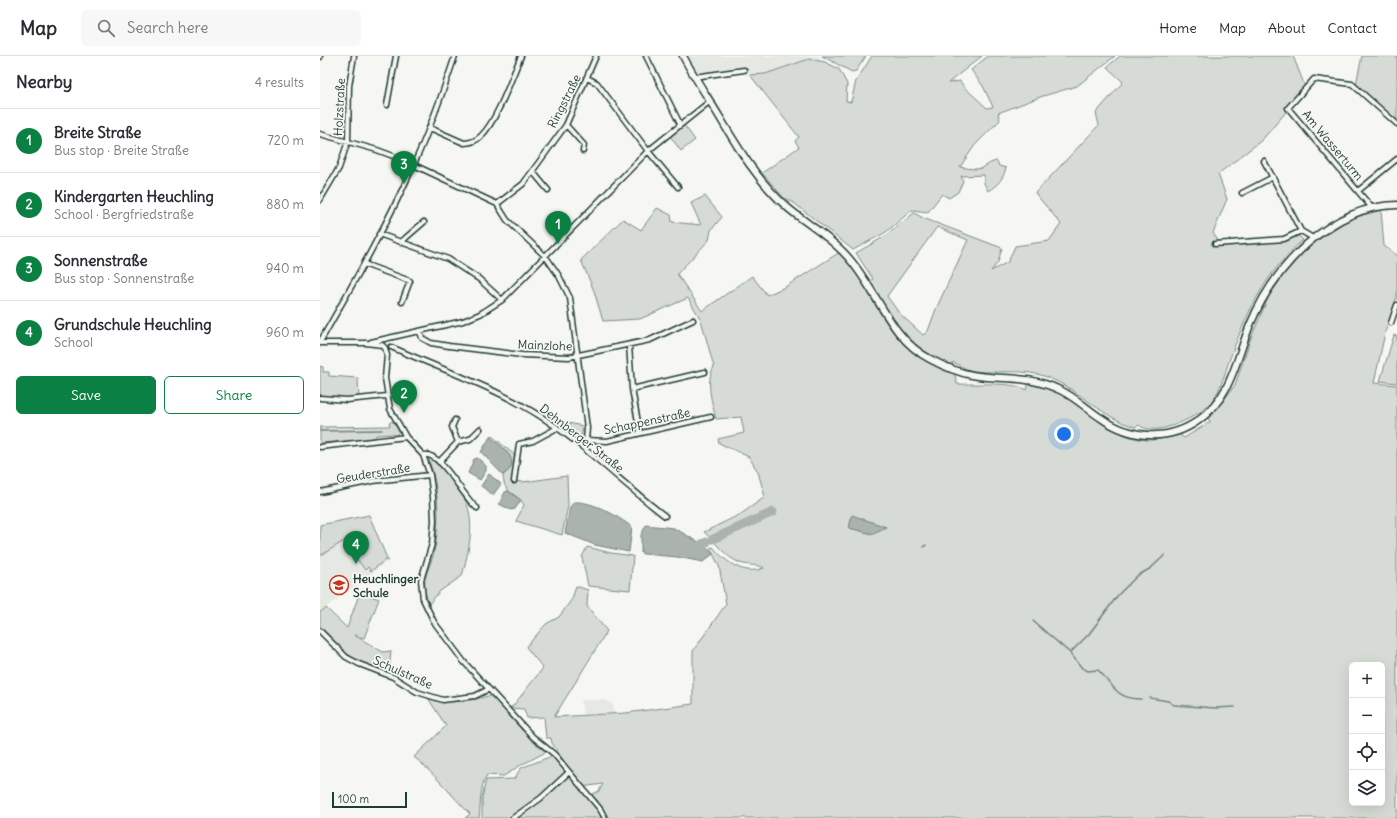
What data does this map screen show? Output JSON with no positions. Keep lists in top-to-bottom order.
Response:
{
  "streets": {
    "street": [
      "Ringstraße",
      "Holzstraße",
      "Am Wasserturm",
      "Mainzlohe",
      "Schappenstraße",
      "Dehnberger Straße",
      "Geuderstraße",
      "Schulstraße"
    ]
  },
  "places": {
    "school or university": ["Heuchlinger Schule"]
  },
  "scale_bar": "100 m",
  "page": {
    "header": "Map",
    "search": "Search here",
    "nav": [
      "Home",
      "Map",
      "About",
      "Contact"
    ],
    "heading": ["Nearby", "4 results"],
    "list": [
      {
        "mark": "1",
        "name": "Breite Straße",
        "note": "Bus stop · Breite Straße",
        "value": "720 m"
      },
      {
        "mark": "2",
        "name": "Kindergarten Heuchling",
        "note": "School · Bergfriedstraße",
        "value": "880 m"
      },
      {
        "mark": "3",
        "name": "Sonnenstraße",
        "note": "Bus stop · Sonnenstraße",
        "value": "940 m"
      },
      {
        "mark": "4",
        "name": "Grundschule Heuchling",
        "note": "School",
        "value": "960 m"
      }
    ],
    "pins": [
      "3",
      "1",
      "2",
      "4"
    ],
    "buttons": ["Save", "Share"],
    "map_buttons": ["+", "−"],
    "scale": "100 m"
  }
}
